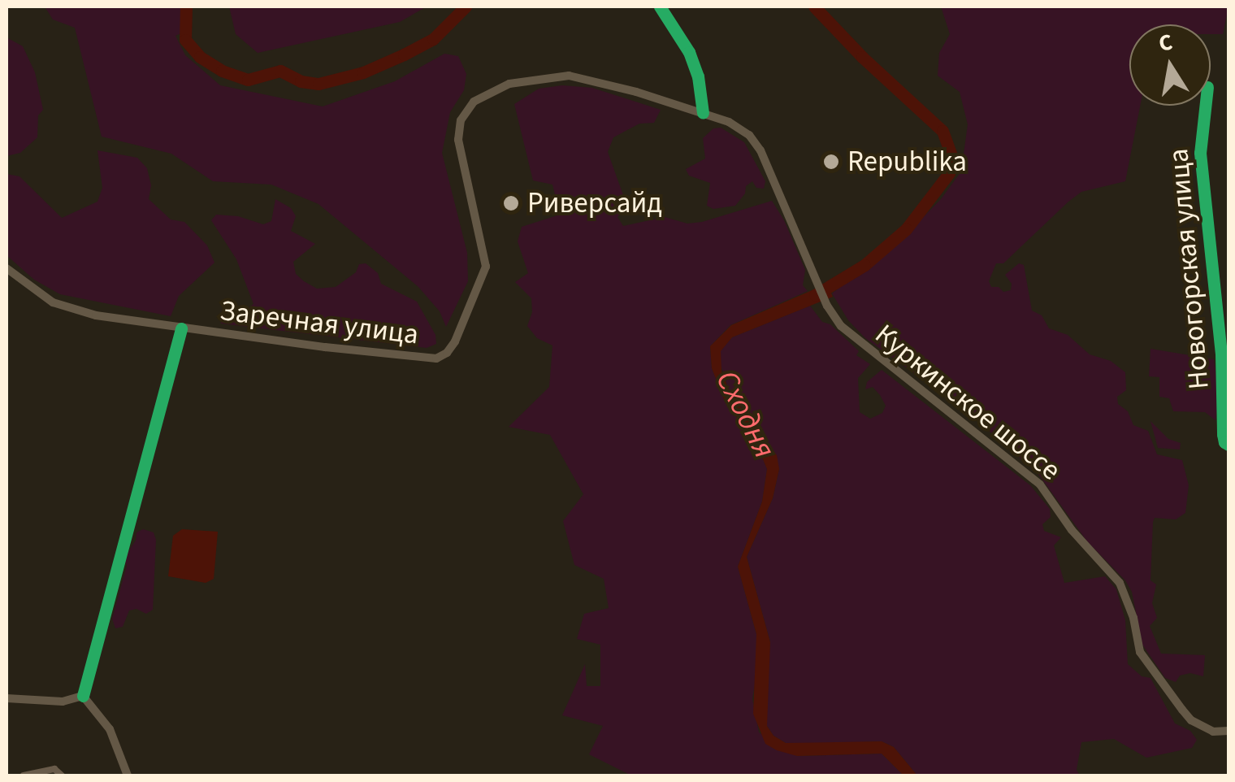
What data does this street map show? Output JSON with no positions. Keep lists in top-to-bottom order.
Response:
{
  "streets": {
    "main road": ["Заречная улица", "Куркинское шоссе"],
    "street": ["Новогорская улица"]
  },
  "crossings": [
    ["Заречная улица", "Куркинское шоссе"]
  ],
  "water": ["Сходня"],
  "places": ["Republika", "Риверсайд"],
  "north": "top"
}
